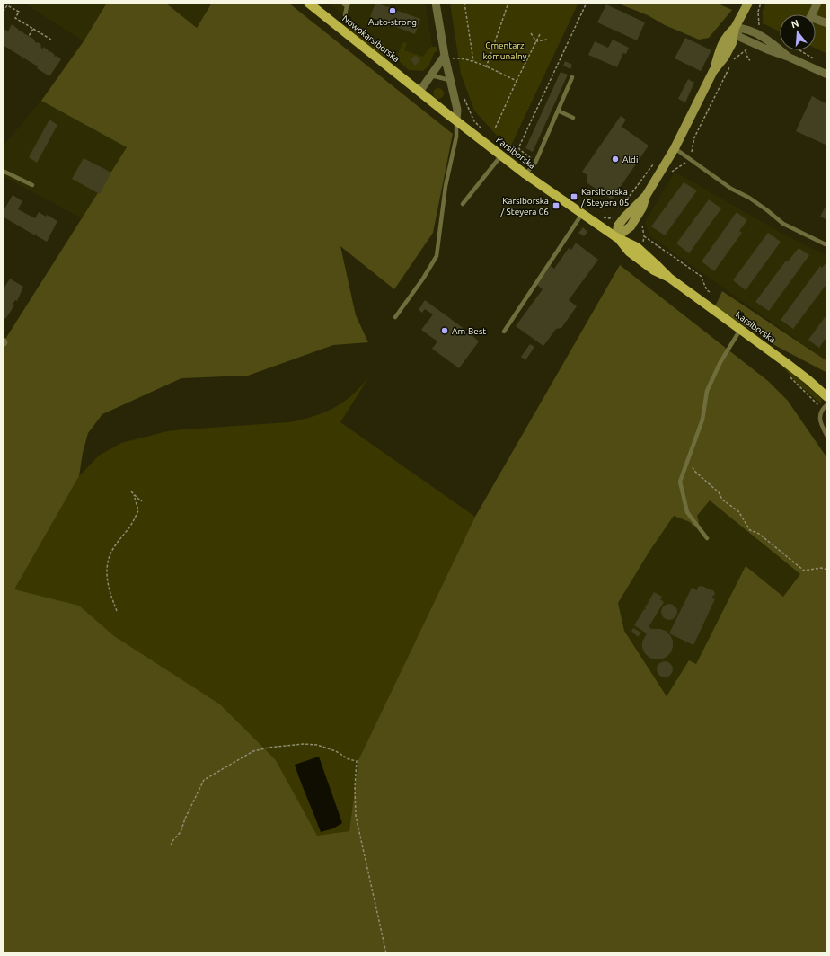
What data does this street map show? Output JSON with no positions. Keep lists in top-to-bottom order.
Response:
{
  "streets": {
    "main road": ["Nowokarsiborska", "Karsiborska"]
  },
  "crossings": [
    ["Nowokarsiborska", "Karsiborska"]
  ],
  "parks": ["Cmentarz komunalny"],
  "places": {
    "other": ["Auto-strong", "Aldi", "Am-Best"],
    "transit": ["Karsiborska / Steyera 05", "Karsiborska / Steyera 06"]
  },
  "north": "top"
}
